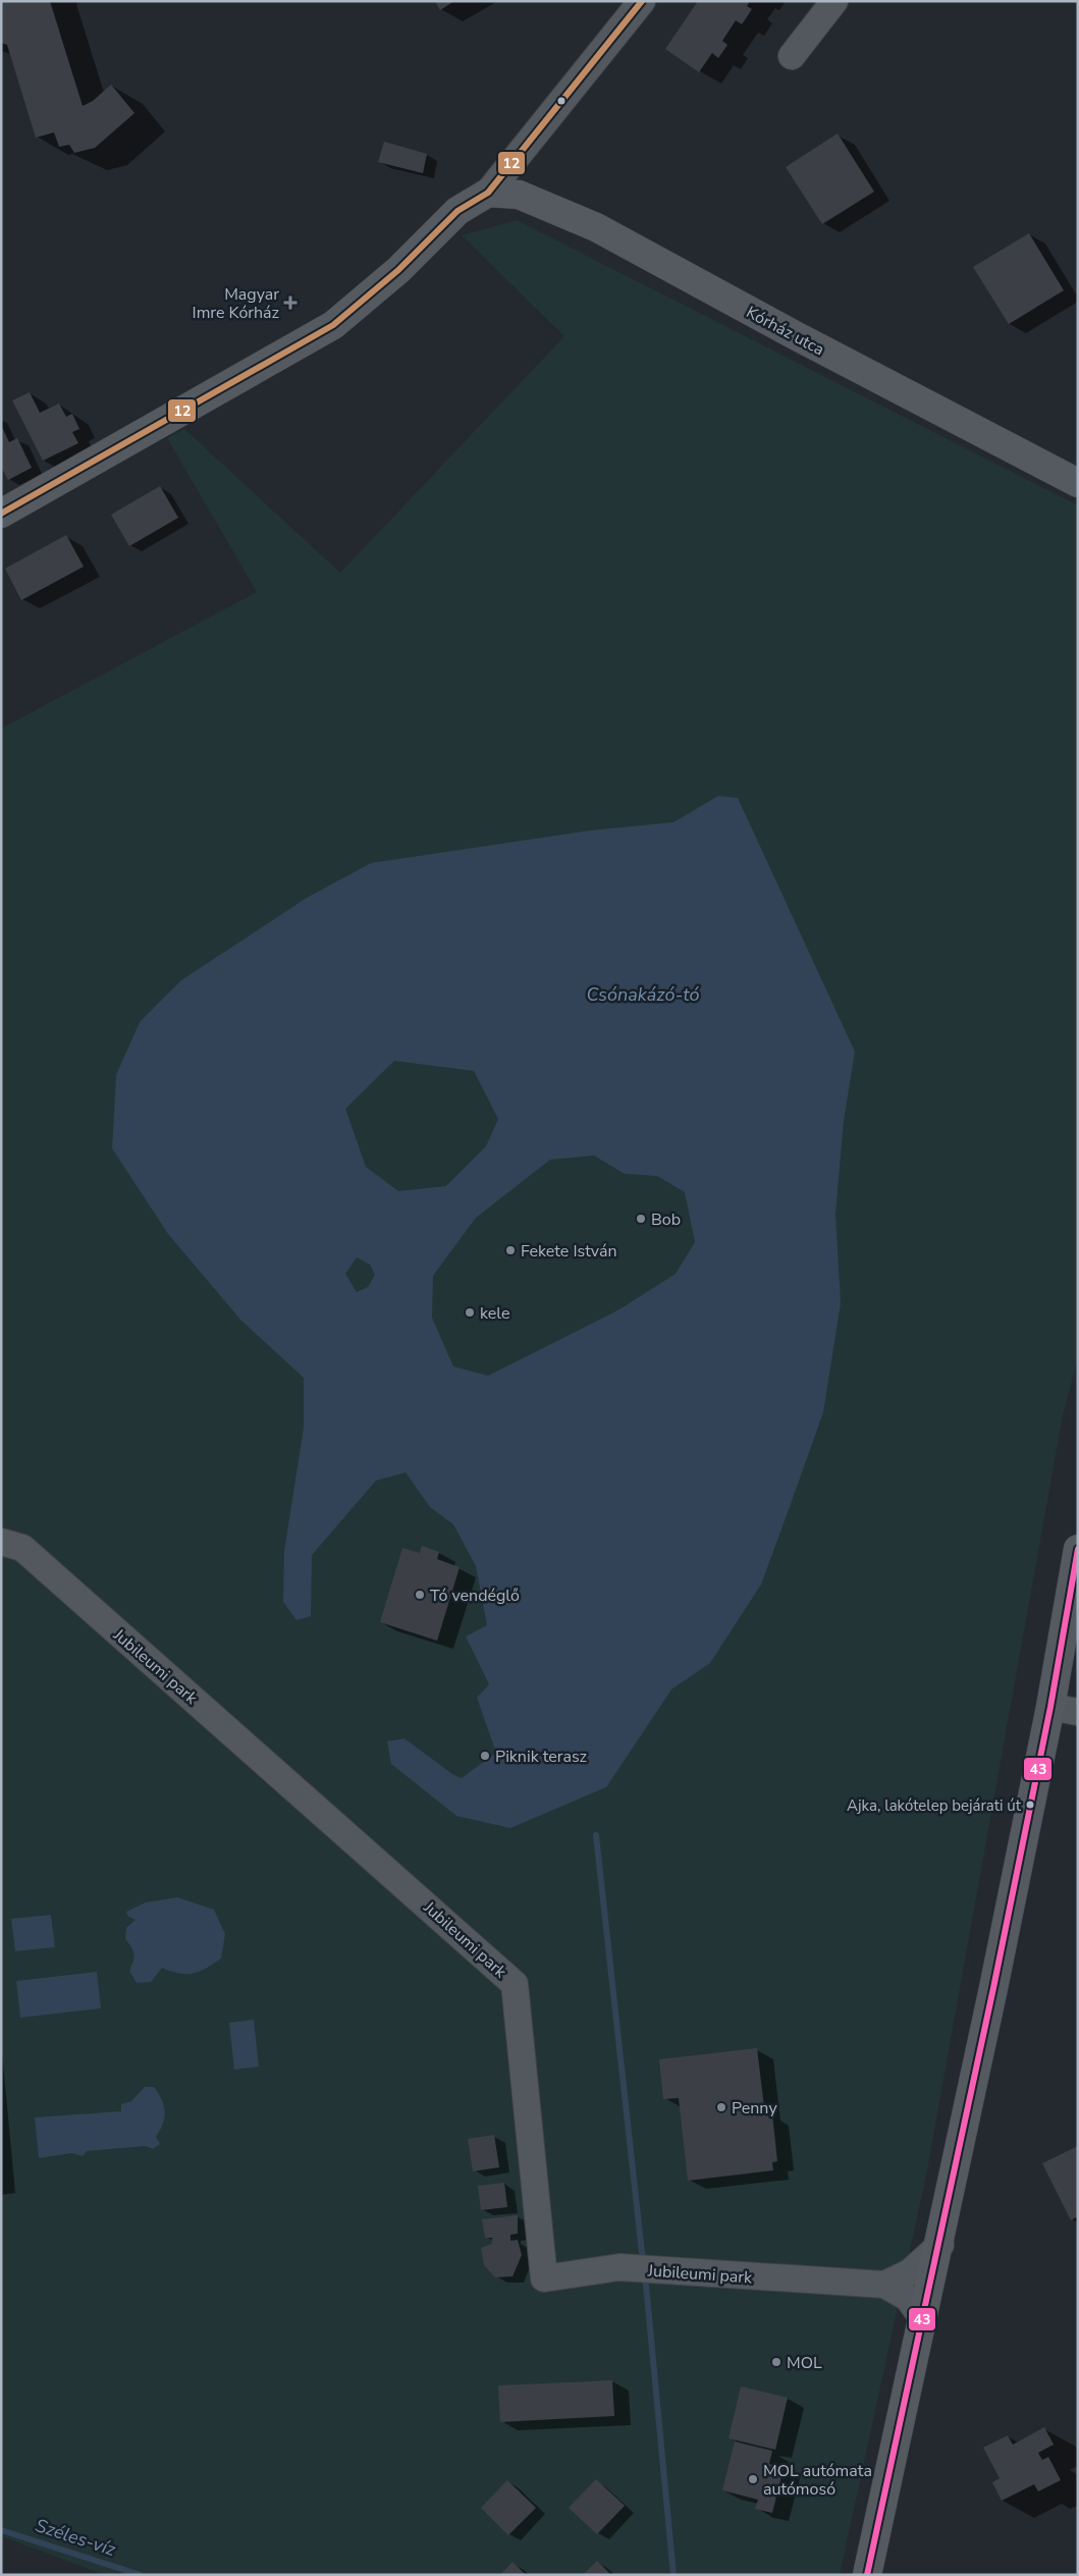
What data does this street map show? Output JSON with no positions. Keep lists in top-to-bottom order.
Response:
{
  "streets": {
    "main road": ["Kórház utca"],
    "street": ["Jubileumi park"]
  },
  "water": ["Csónakázó-tó", "Széles-víz"],
  "places": {
    "health": ["Magyar Imre Kórház"],
    "other": [
      "Bob",
      "Fekete István",
      "kele",
      "Tó vendéglő",
      "Piknik terasz",
      "Ajka, lakótelep bejárati út",
      "Penny",
      "MOL",
      "MOL autómata autómosó"
    ]
  },
  "lines": ["transit line 12", "transit line 43"]
}
